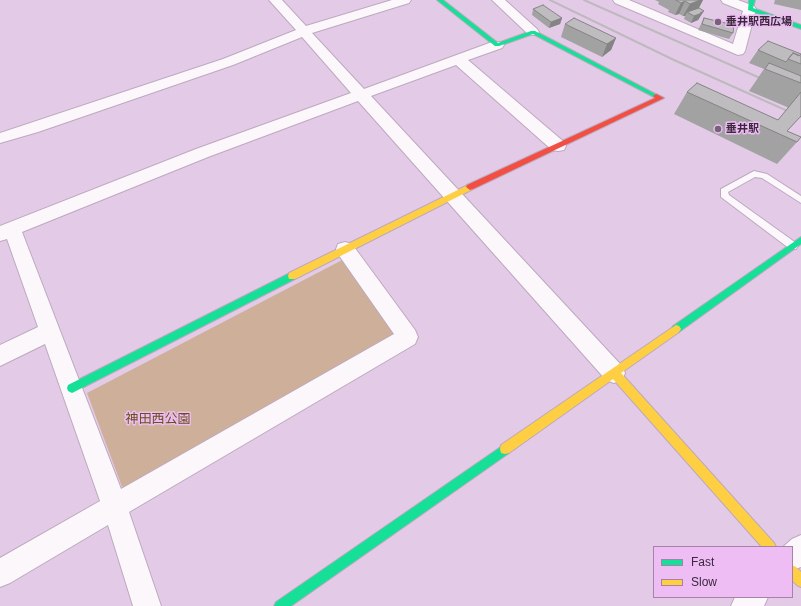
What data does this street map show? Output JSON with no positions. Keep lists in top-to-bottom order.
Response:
{
  "parks": ["神田西公園"],
  "places": ["垂井駅西広場", "垂井駅"],
  "legend": ["Fast", "Slow"]
}
